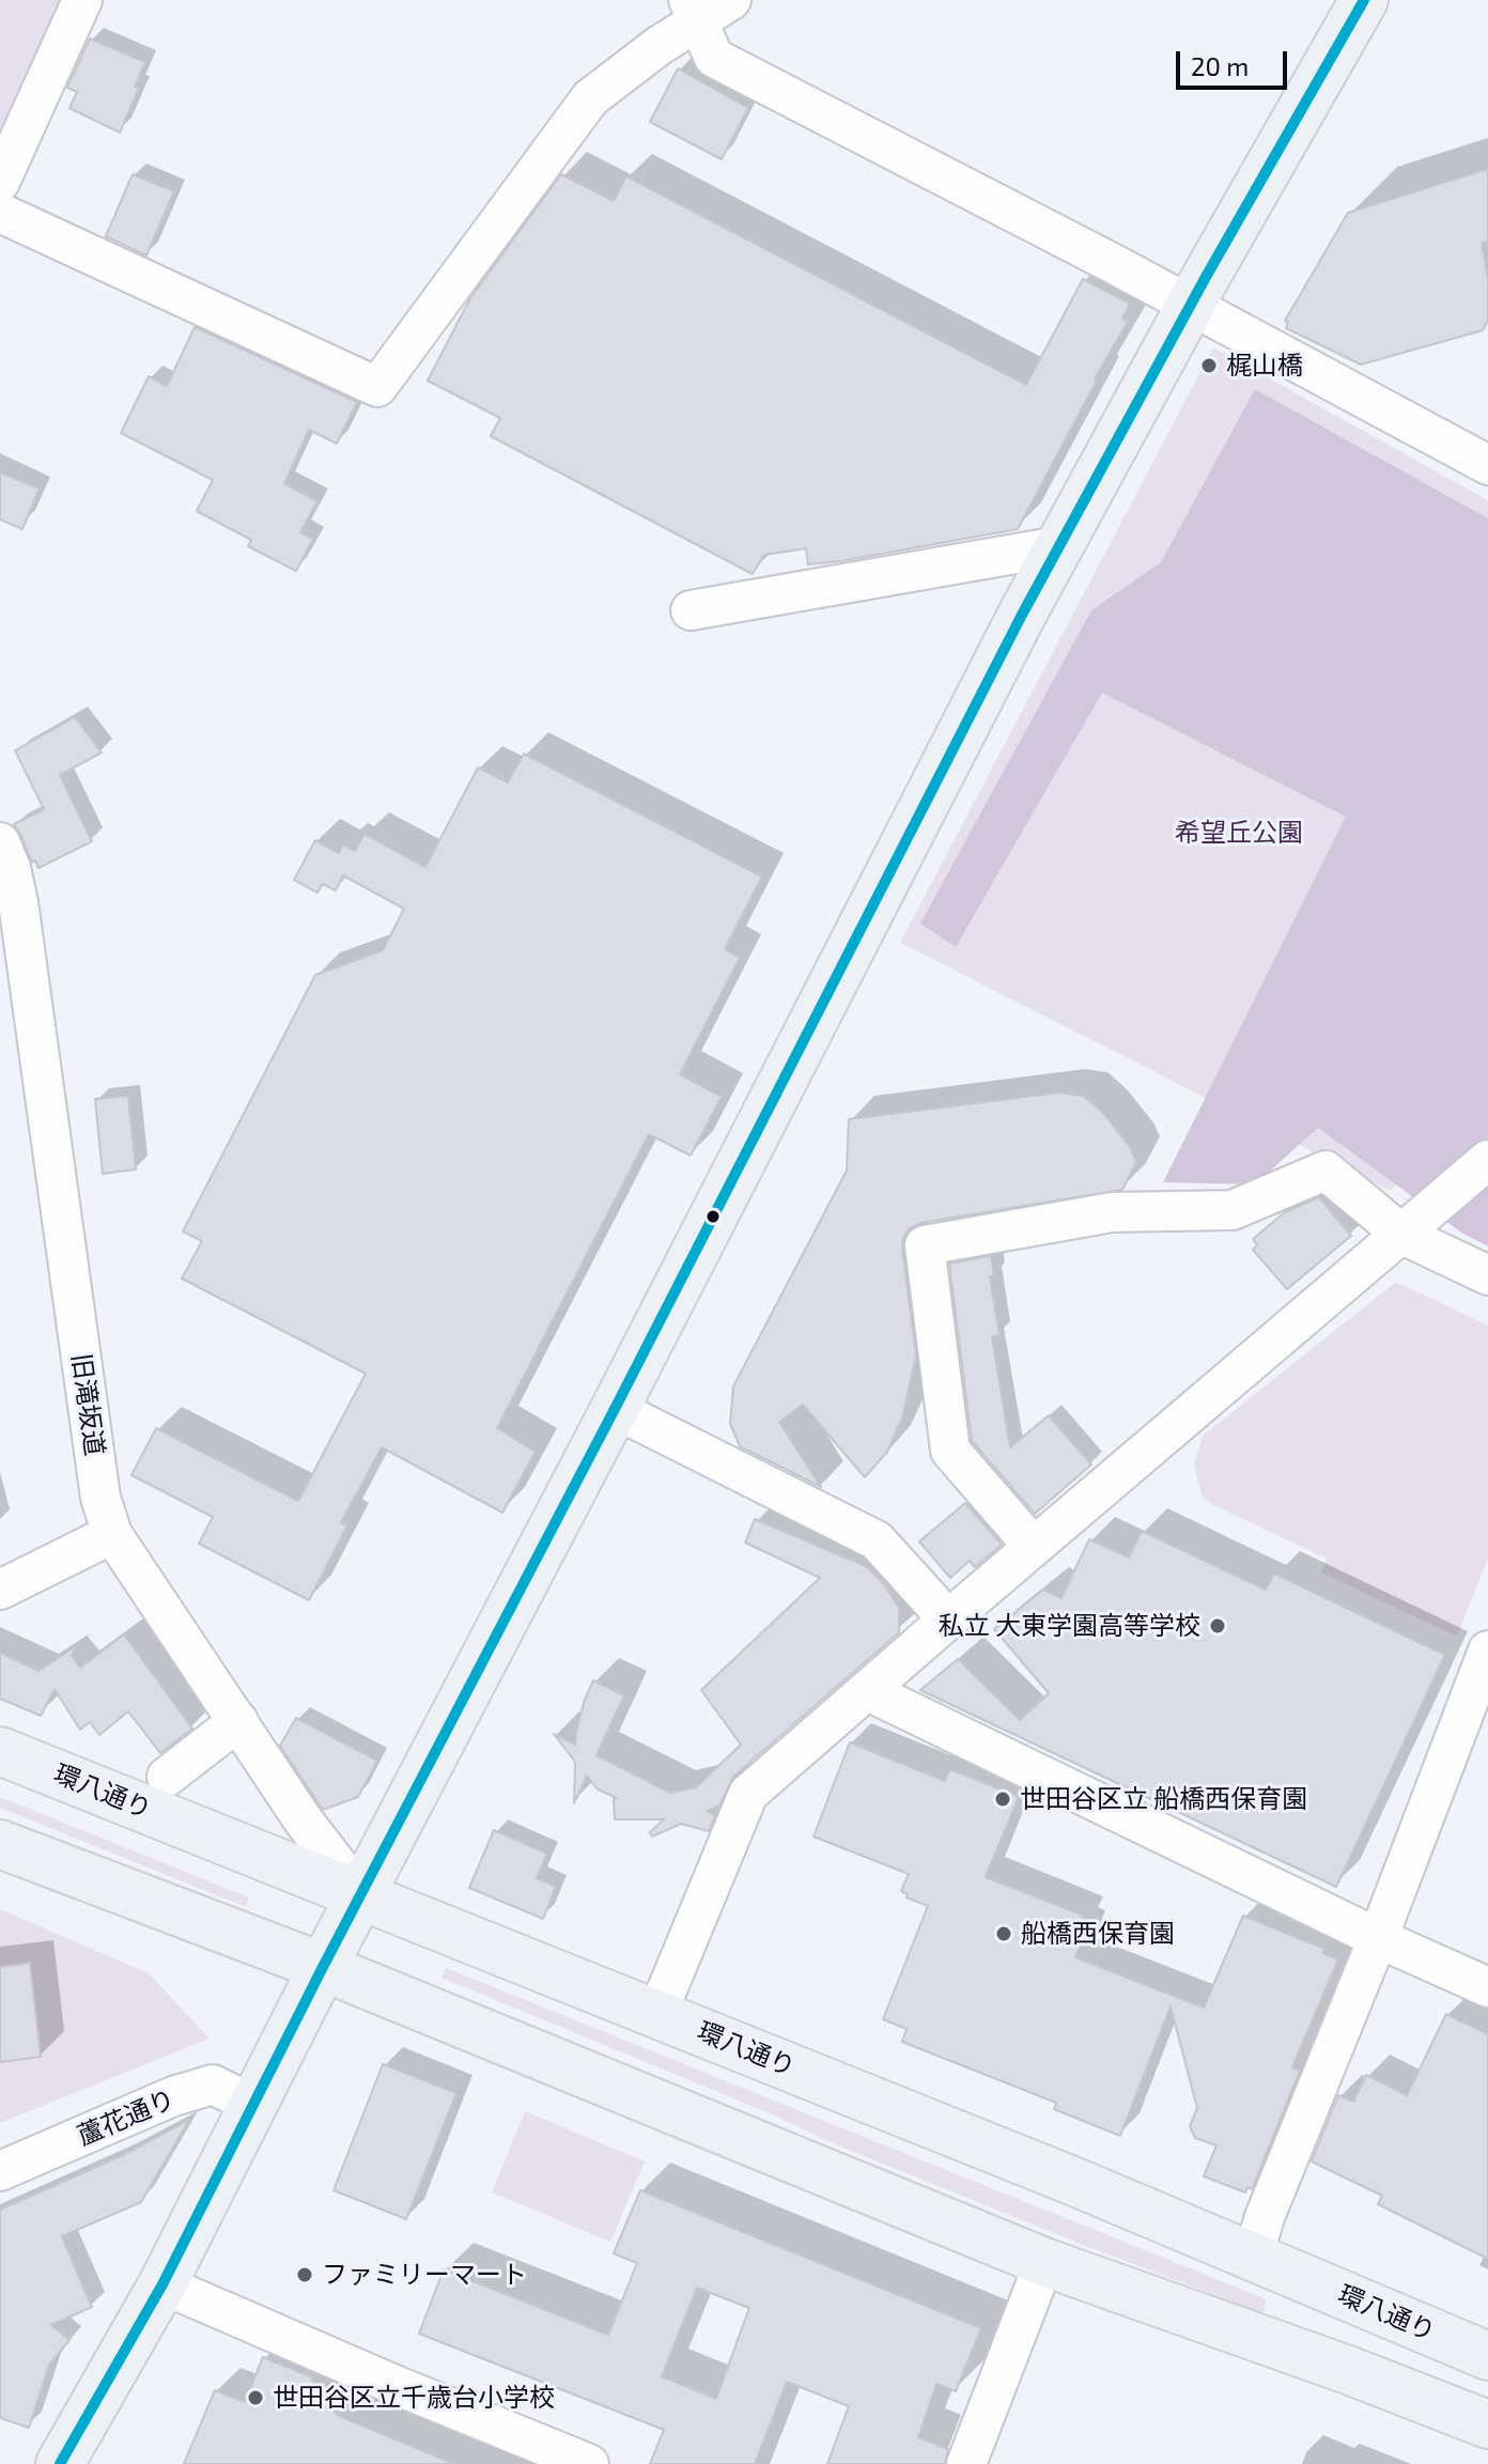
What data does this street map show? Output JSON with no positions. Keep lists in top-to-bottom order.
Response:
{
  "streets": {
    "main road": ["環八通り"],
    "street": ["旧滝坂道", "蘆花通り"]
  },
  "crossings": [
    ["旧滝坂道", "環八通り"]
  ],
  "parks": ["希望丘公園"],
  "places": [
    "梶山橋",
    "私立 大東学園高等学校",
    "世田谷区立 船橋西保育園",
    "船橋西保育園",
    "ファミリーマート",
    "世田谷区立千歳台小学校"
  ],
  "scale_bar": "20 m"
}
